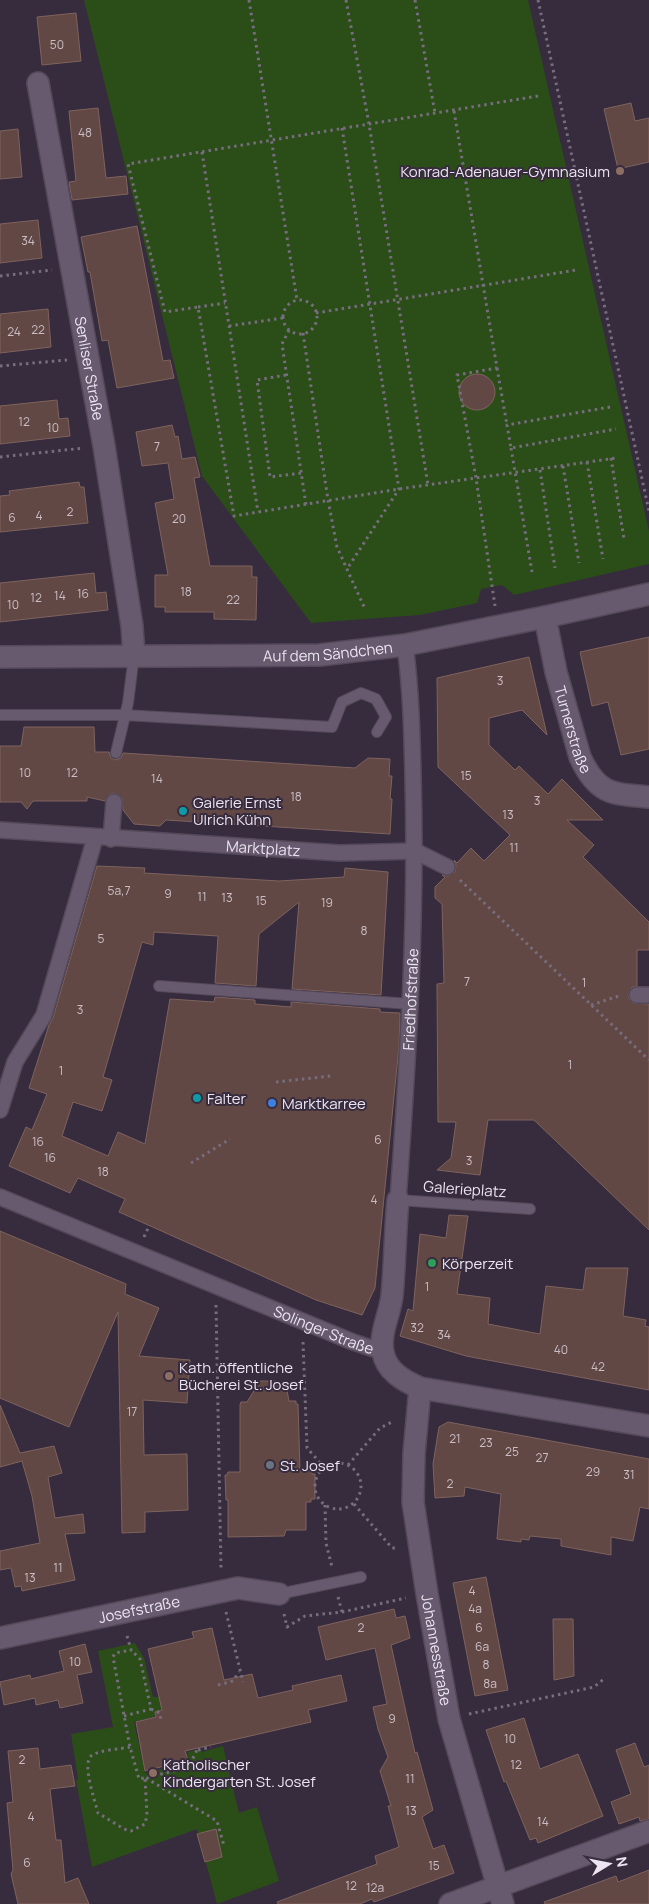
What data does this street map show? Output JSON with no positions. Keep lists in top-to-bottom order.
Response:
{
  "streets": {
    "street": [
      "Senliser Straße",
      "Auf dem Sändchen",
      "Turnerstraße",
      "Marktplatz",
      "Friedhofstraße",
      "Solinger Straße",
      "Josefstraße",
      "Johannesstraße"
    ],
    "lane": ["Galerieplatz"]
  },
  "crossings": [
    ["Senliser Straße", "Auf dem Sändchen"],
    ["Auf dem Sändchen", "Turnerstraße"],
    ["Auf dem Sändchen", "Friedhofstraße"],
    ["Marktplatz", "Friedhofstraße"],
    ["Friedhofstraße", "Galerieplatz"],
    ["Friedhofstraße", "Solinger Straße"],
    ["Solinger Straße", "Johannesstraße"]
  ],
  "places": [
    "Konrad-Adenauer-Gymnasium",
    "Galerie Ernst Ulrich Kühn",
    "Falter",
    "Marktkarree",
    "Körperzeit",
    "Kath. öffentliche Bücherei St. Josef",
    "St. Josef",
    "Katholischer Kindergarten St. Josef"
  ],
  "house_numbers": [
    "50",
    "48",
    "34",
    "22",
    "24",
    "12",
    "10",
    "7",
    "2",
    "4",
    "6",
    "20",
    "18",
    "16",
    "14",
    "12",
    "22",
    "10",
    "3",
    "10",
    "12",
    "15",
    "14",
    "18",
    "3",
    "13",
    "11",
    "5a,7",
    "9",
    "11",
    "13",
    "15",
    "19",
    "8",
    "5",
    "7",
    "1",
    "3",
    "1",
    "1",
    "6",
    "16",
    "16",
    "3",
    "18",
    "4",
    "1",
    "32",
    "34",
    "40",
    "42",
    "17",
    "21",
    "23",
    "25",
    "27",
    "29",
    "31",
    "2",
    "11",
    "13",
    "4",
    "4a",
    "2",
    "6",
    "6a",
    "10",
    "8",
    "8a",
    "9",
    "10",
    "2",
    "12",
    "11",
    "13",
    "4",
    "14",
    "6",
    "15",
    "12",
    "12a"
  ],
  "north": "right"
}
